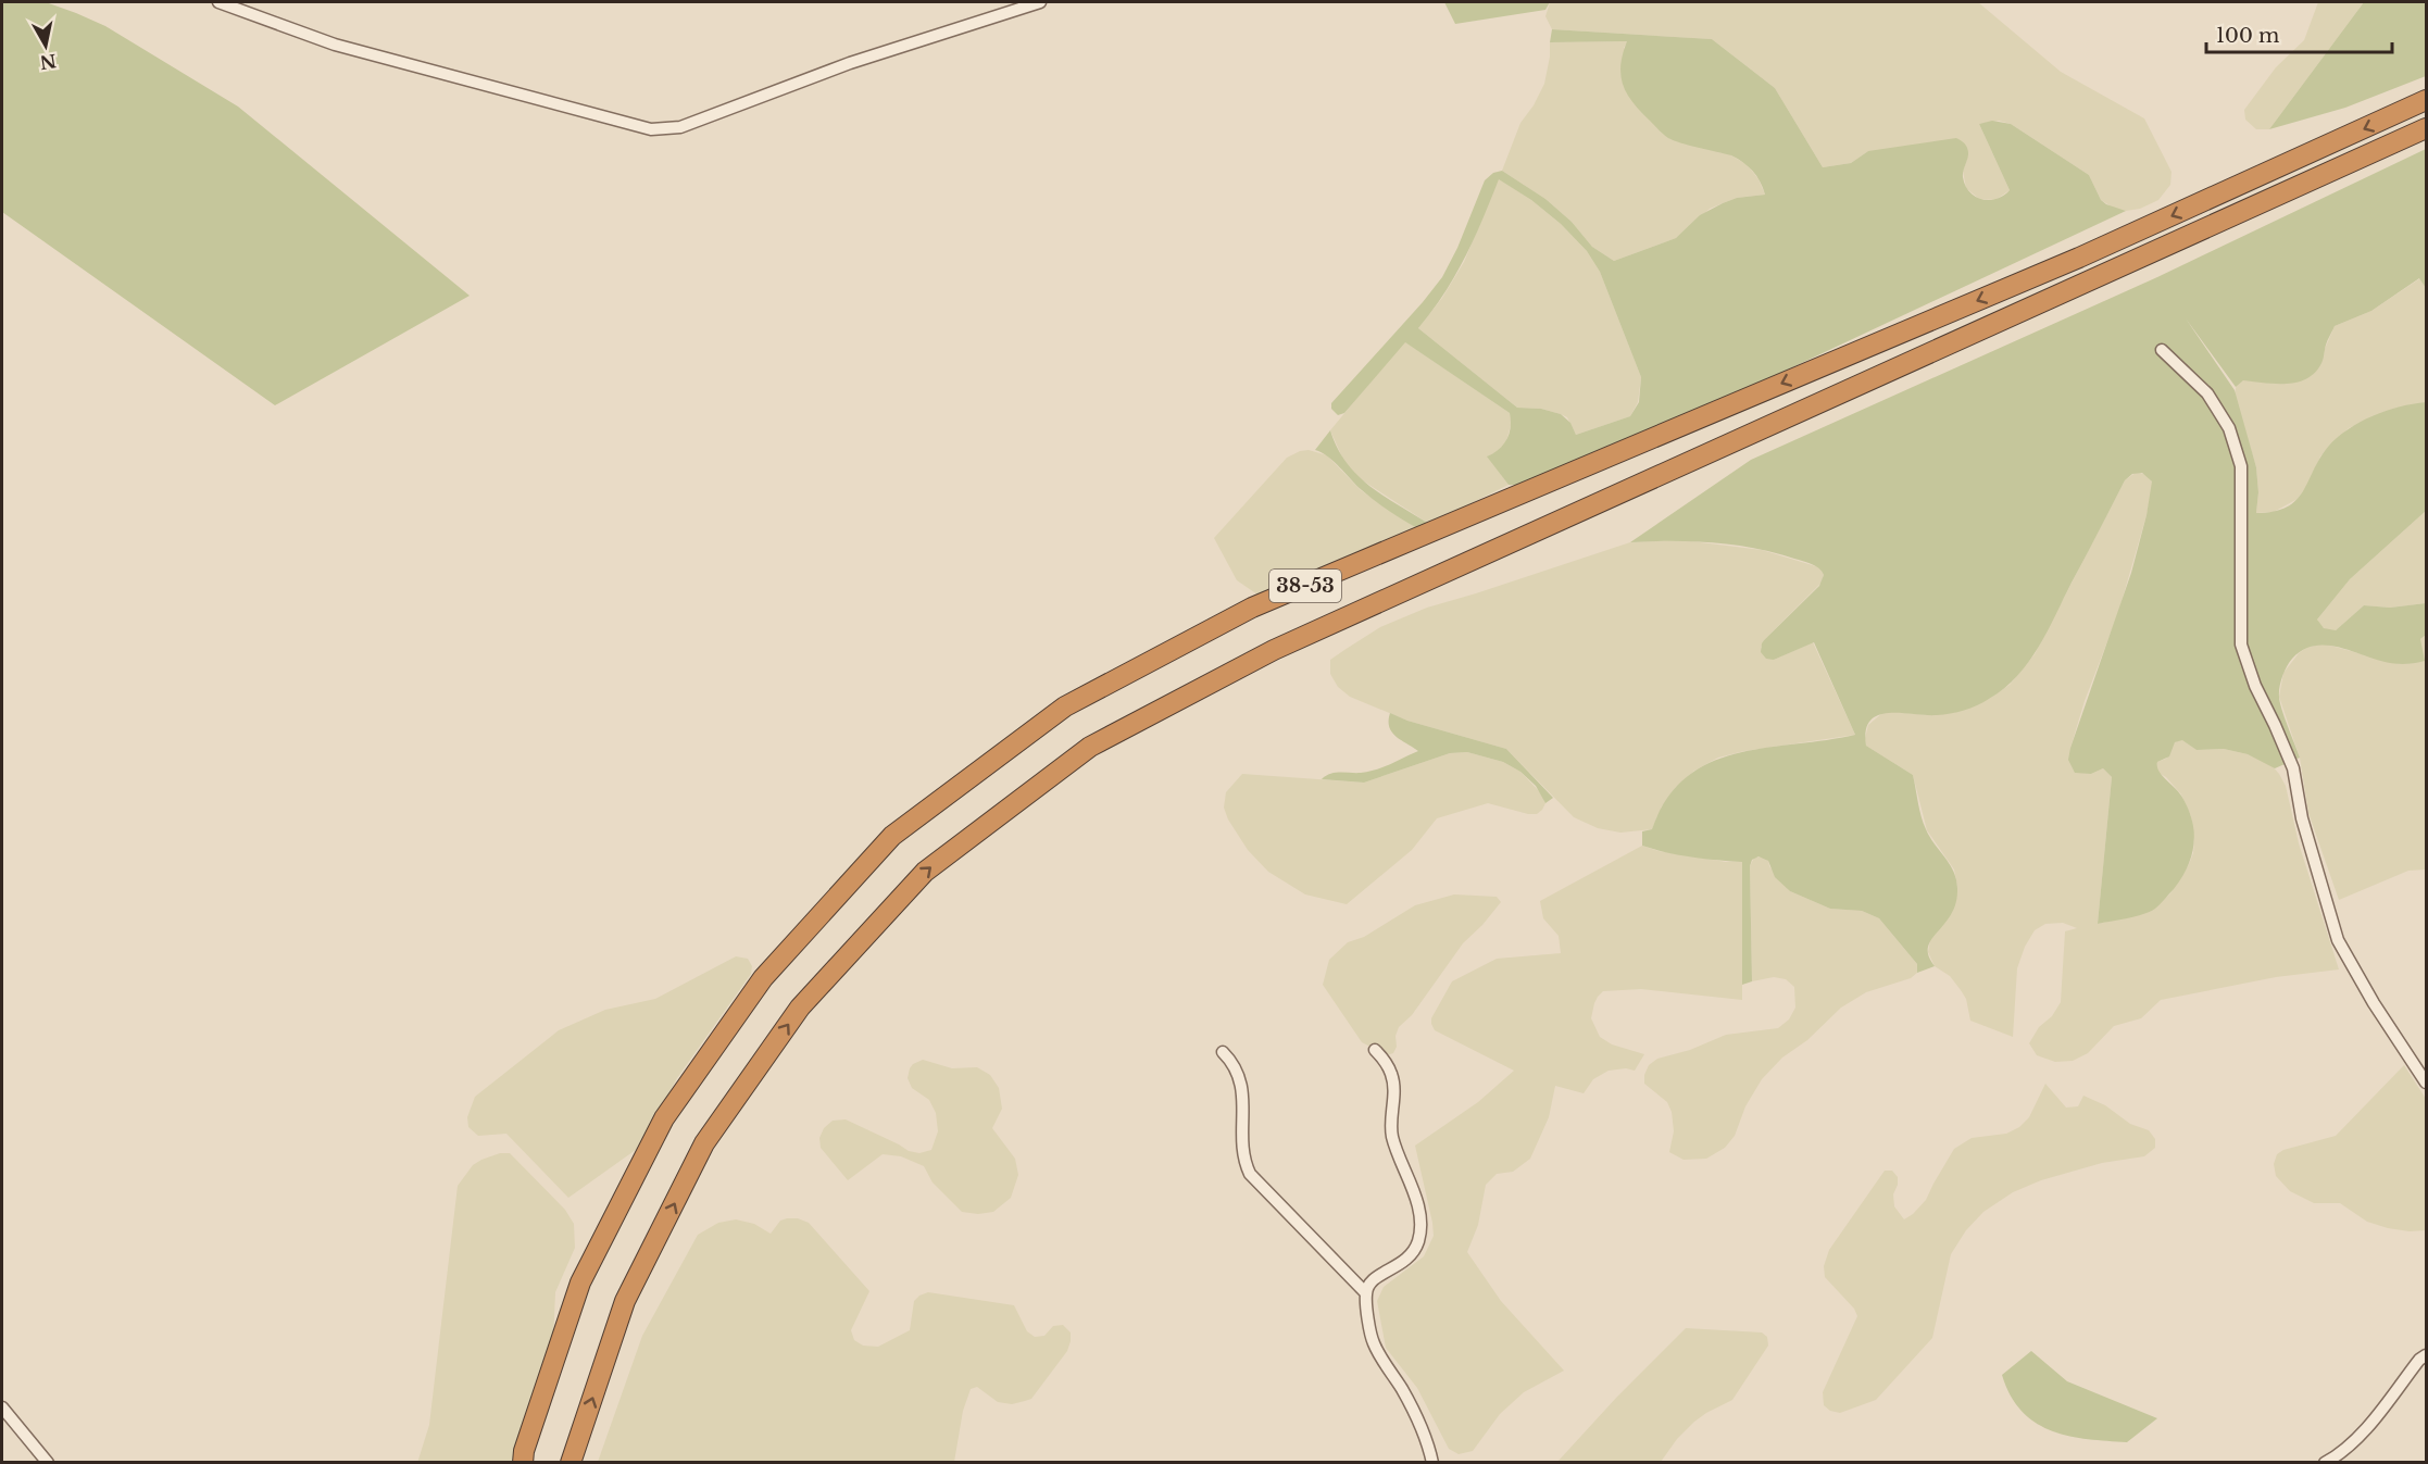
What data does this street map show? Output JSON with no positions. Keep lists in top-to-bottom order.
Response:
{
  "streets": {
    "highway": ["38-53"]
  },
  "scale_bar": "100 m",
  "north": "bottom"
}
